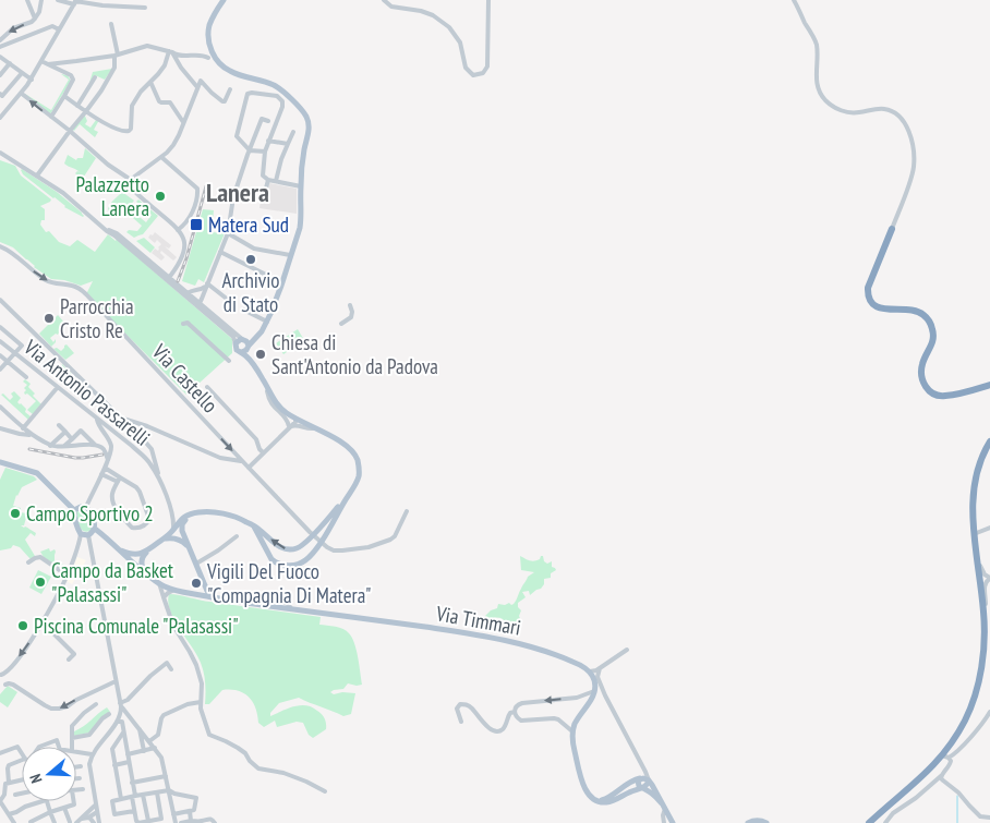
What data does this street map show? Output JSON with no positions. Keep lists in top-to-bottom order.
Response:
{
  "streets": {
    "main road": ["Via Timmari"],
    "street": ["Via Castello", "Via Antonio Passarelli"]
  },
  "districts": ["Lanera"],
  "places": {
    "other": [
      "Palazzetto Lanera",
      "Archivio di Stato",
      "Parrocchia Cristo Re",
      "Chiesa di Sant'Antonio da Padova",
      "Campo Sportivo 2",
      "Campo da Basket \"Palasassi\"",
      "Vigili Del Fuoco \"Compagnia Di Matera\"",
      "Piscina Comunale \"Palasassi\""
    ],
    "transit": ["Matera Sud"]
  },
  "north": "left"
}
